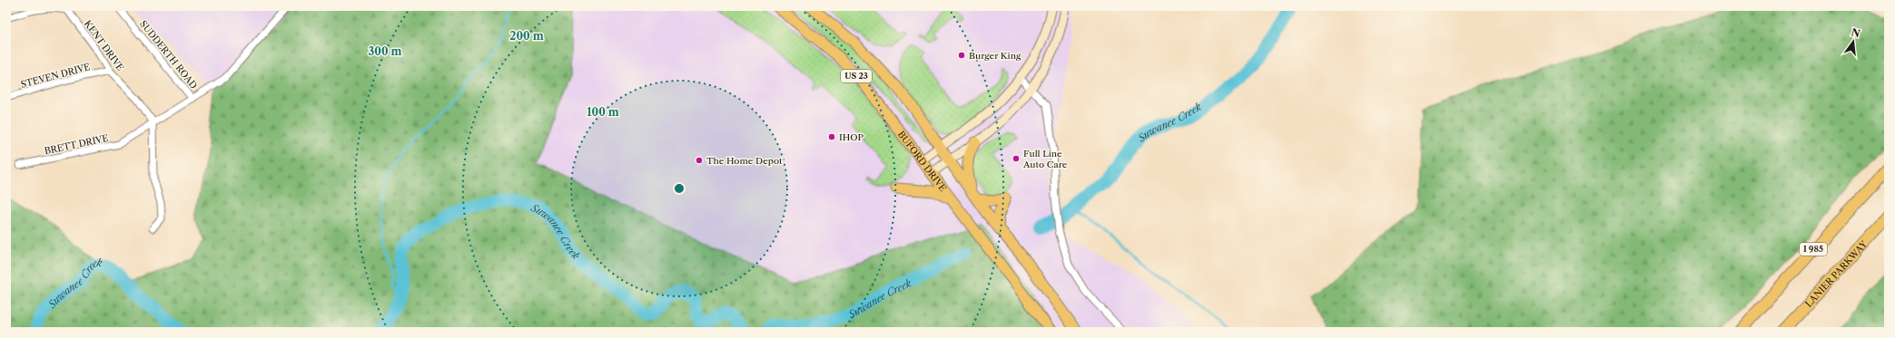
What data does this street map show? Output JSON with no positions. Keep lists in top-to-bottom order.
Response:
{
  "streets": {
    "highway": [
      "US 23",
      "BUFORD DRIVE",
      "I 985",
      "LANIER PARKWAY"
    ],
    "street": [
      "KENT DRIVE",
      "SUDDERTH ROAD",
      "STEVEN DRIVE",
      "BRETT DRIVE"
    ]
  },
  "crossings": [
    ["KENT DRIVE", "STEVEN DRIVE"],
    ["KENT DRIVE", "BRETT DRIVE"],
    ["SUDDERTH ROAD", "BRETT DRIVE"]
  ],
  "water": ["Suwanee Creek"],
  "places": [
    "Burger King",
    "IHOP",
    "Full Line Auto Care",
    "The Home Depot"
  ],
  "north": "top",
  "rings": ["200 m", "300 m", "100 m"]
}
